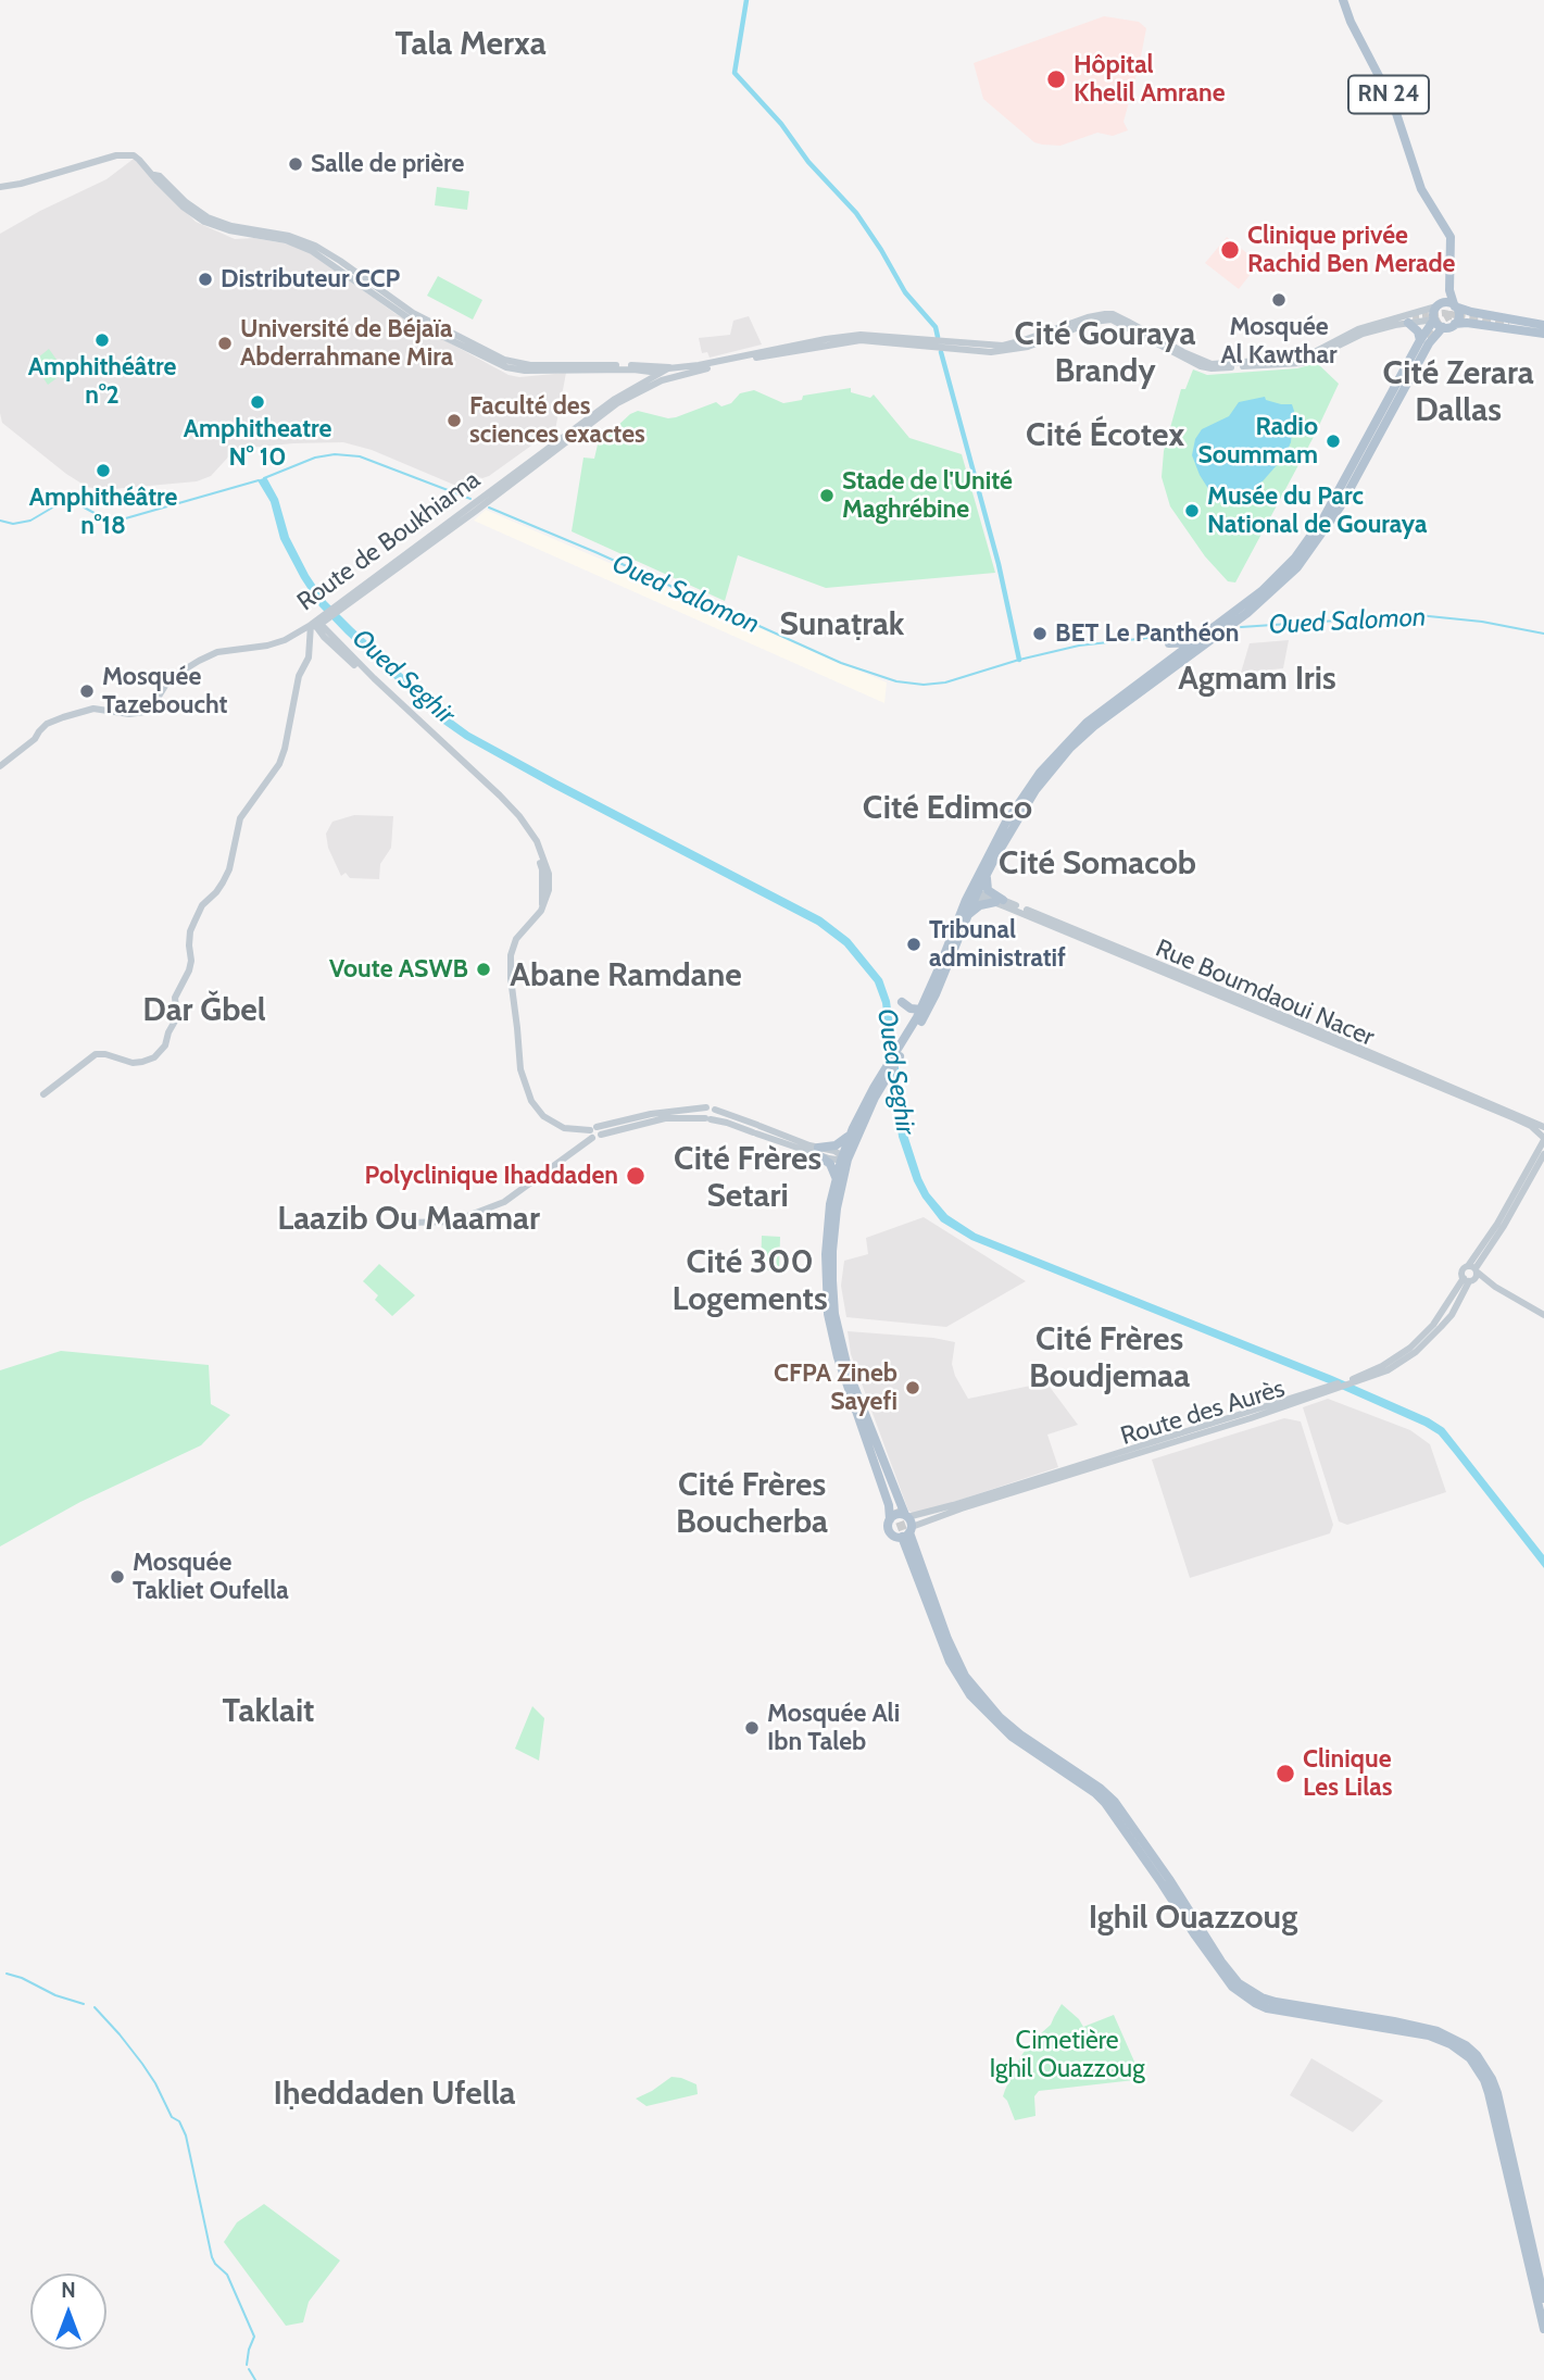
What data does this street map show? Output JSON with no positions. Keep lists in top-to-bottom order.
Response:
{
  "streets": {
    "main road": ["RN 24"],
    "street": ["Route de Boukhiama", "Rue Boumdaoui Nacer", "Route des Aurès"]
  },
  "districts": [
    "Tala Merxa",
    "Cité Gouraya Brandy",
    "Cité Zerara Dallas",
    "Cité Écotex",
    "Sunaṭrak",
    "Agmam Iris",
    "Cité Edimco",
    "Cité Somacob",
    "Abane Ramdane",
    "Dar Ǧbel",
    "Cité Frères Setari",
    "Laazib Ou Maamar",
    "Cité 300 Logements",
    "Cité Frères Boudjemaa",
    "Cité Frères Boucherba",
    "Taklait",
    "Ighil Ouazzoug",
    "Iḥeddaden Ufella"
  ],
  "water": ["Oued Salomon", "Oued Seghir"],
  "parks": ["Cimetière Ighil Ouazzoug"],
  "places": [
    "Hôpital Khelil Amrane",
    "Salle de prière",
    "Clinique privée Rachid Ben Merade",
    "Distributeur CCP",
    "Mosquée Al Kawthar",
    "Amphithéâtre n°2",
    "Université de Béjaïa Abderrahmane Mira",
    "Amphitheatre N° 10",
    "Faculté des sciences exactes",
    "Radio Soummam",
    "Amphithéâtre n°18",
    "Stade de l'Unité Maghrébine",
    "Musée du Parc National de Gouraya",
    "BET Le Panthéon",
    "Mosquée Tazeboucht",
    "Tribunal administratif",
    "Voute ASWB",
    "Polyclinique Ihaddaden",
    "CFPA Zineb Sayefi",
    "Mosquée Takliet Oufella",
    "Mosquée Ali Ibn Taleb",
    "Clinique Les Lilas"
  ],
  "north": "top"
}
